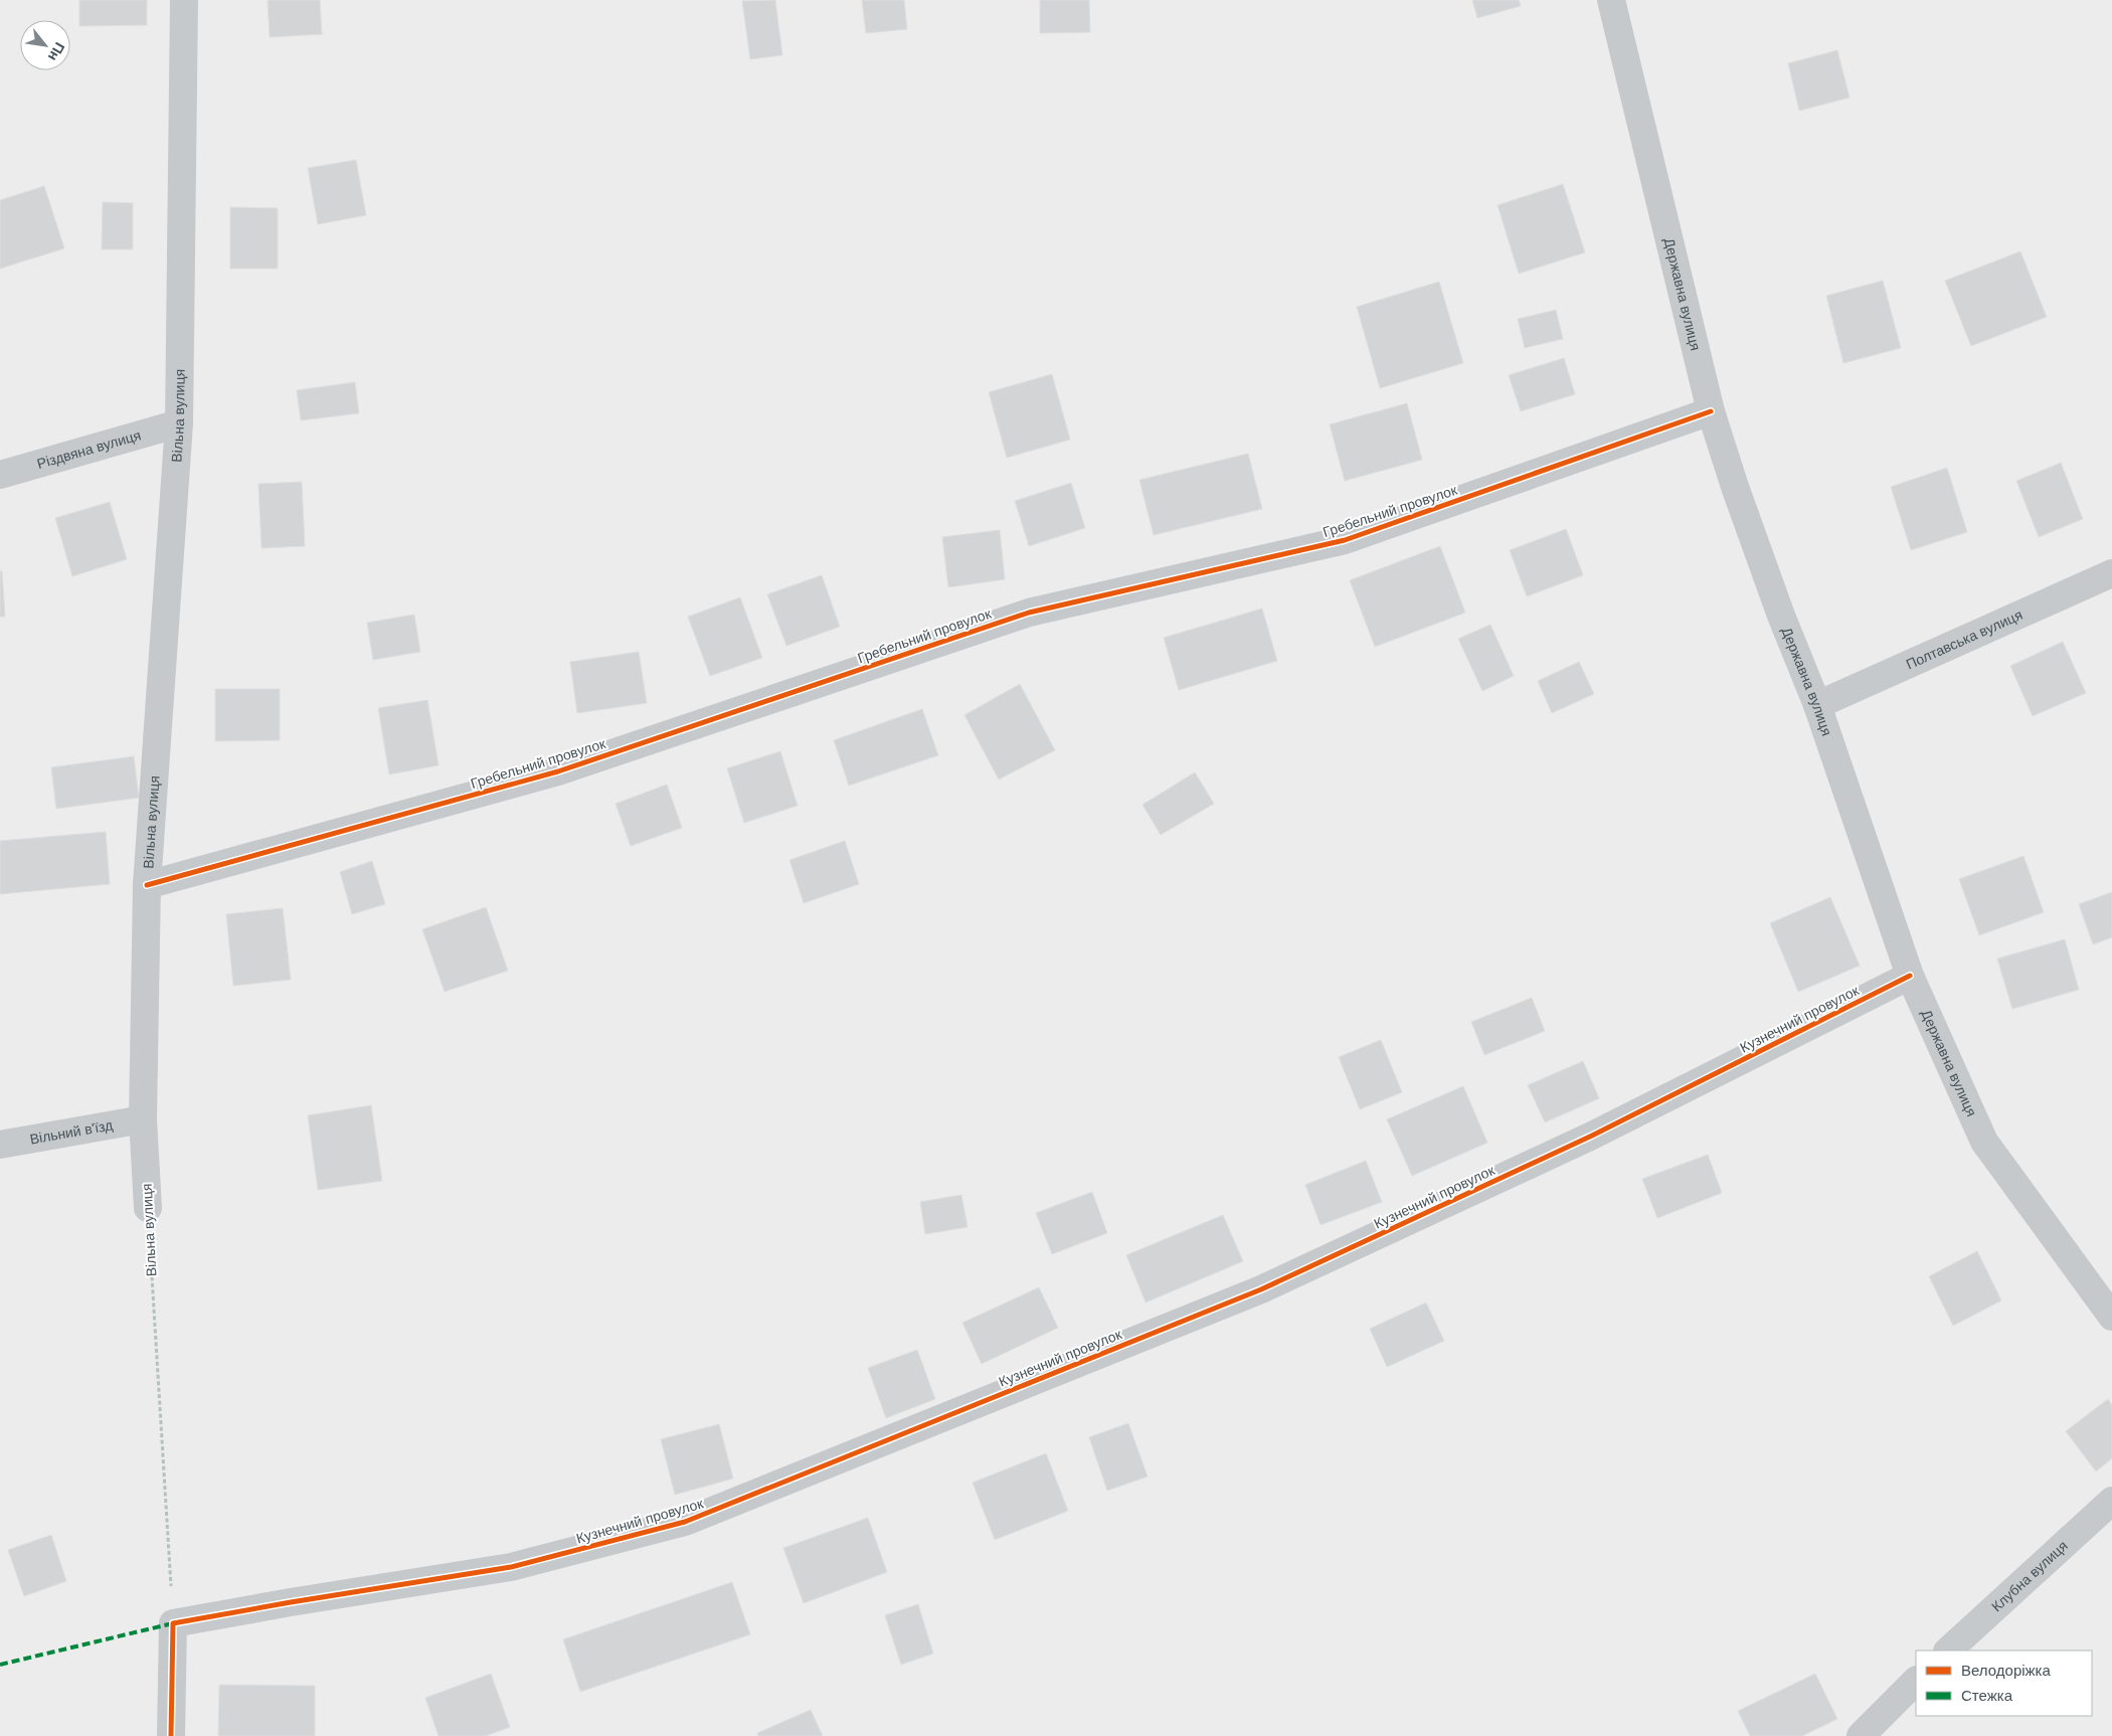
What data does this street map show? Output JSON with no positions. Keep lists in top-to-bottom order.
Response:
{
  "streets": {
    "street": [
      "Державна вулиця",
      "Вільна вулиця",
      "Різдвяна вулиця",
      "Гребельний провулок",
      "Полтавська вулиця",
      "Кузнечний провулок",
      "Вільний в'їзд",
      "Клубна вулиця"
    ]
  },
  "crossings": [
    ["Державна вулиця", "Гребельний провулок"],
    ["Державна вулиця", "Полтавська вулиця"],
    ["Державна вулиця", "Кузнечний провулок"],
    ["Вільна вулиця", "Різдвяна вулиця"],
    ["Вільна вулиця", "Гребельний провулок"],
    ["Вільна вулиця", "Кузнечний провулок"],
    ["Вільна вулиця", "Вільний в'їзд"]
  ],
  "legend": ["Велодоріжка", "Стежка"],
  "north": "bottom right"
}
